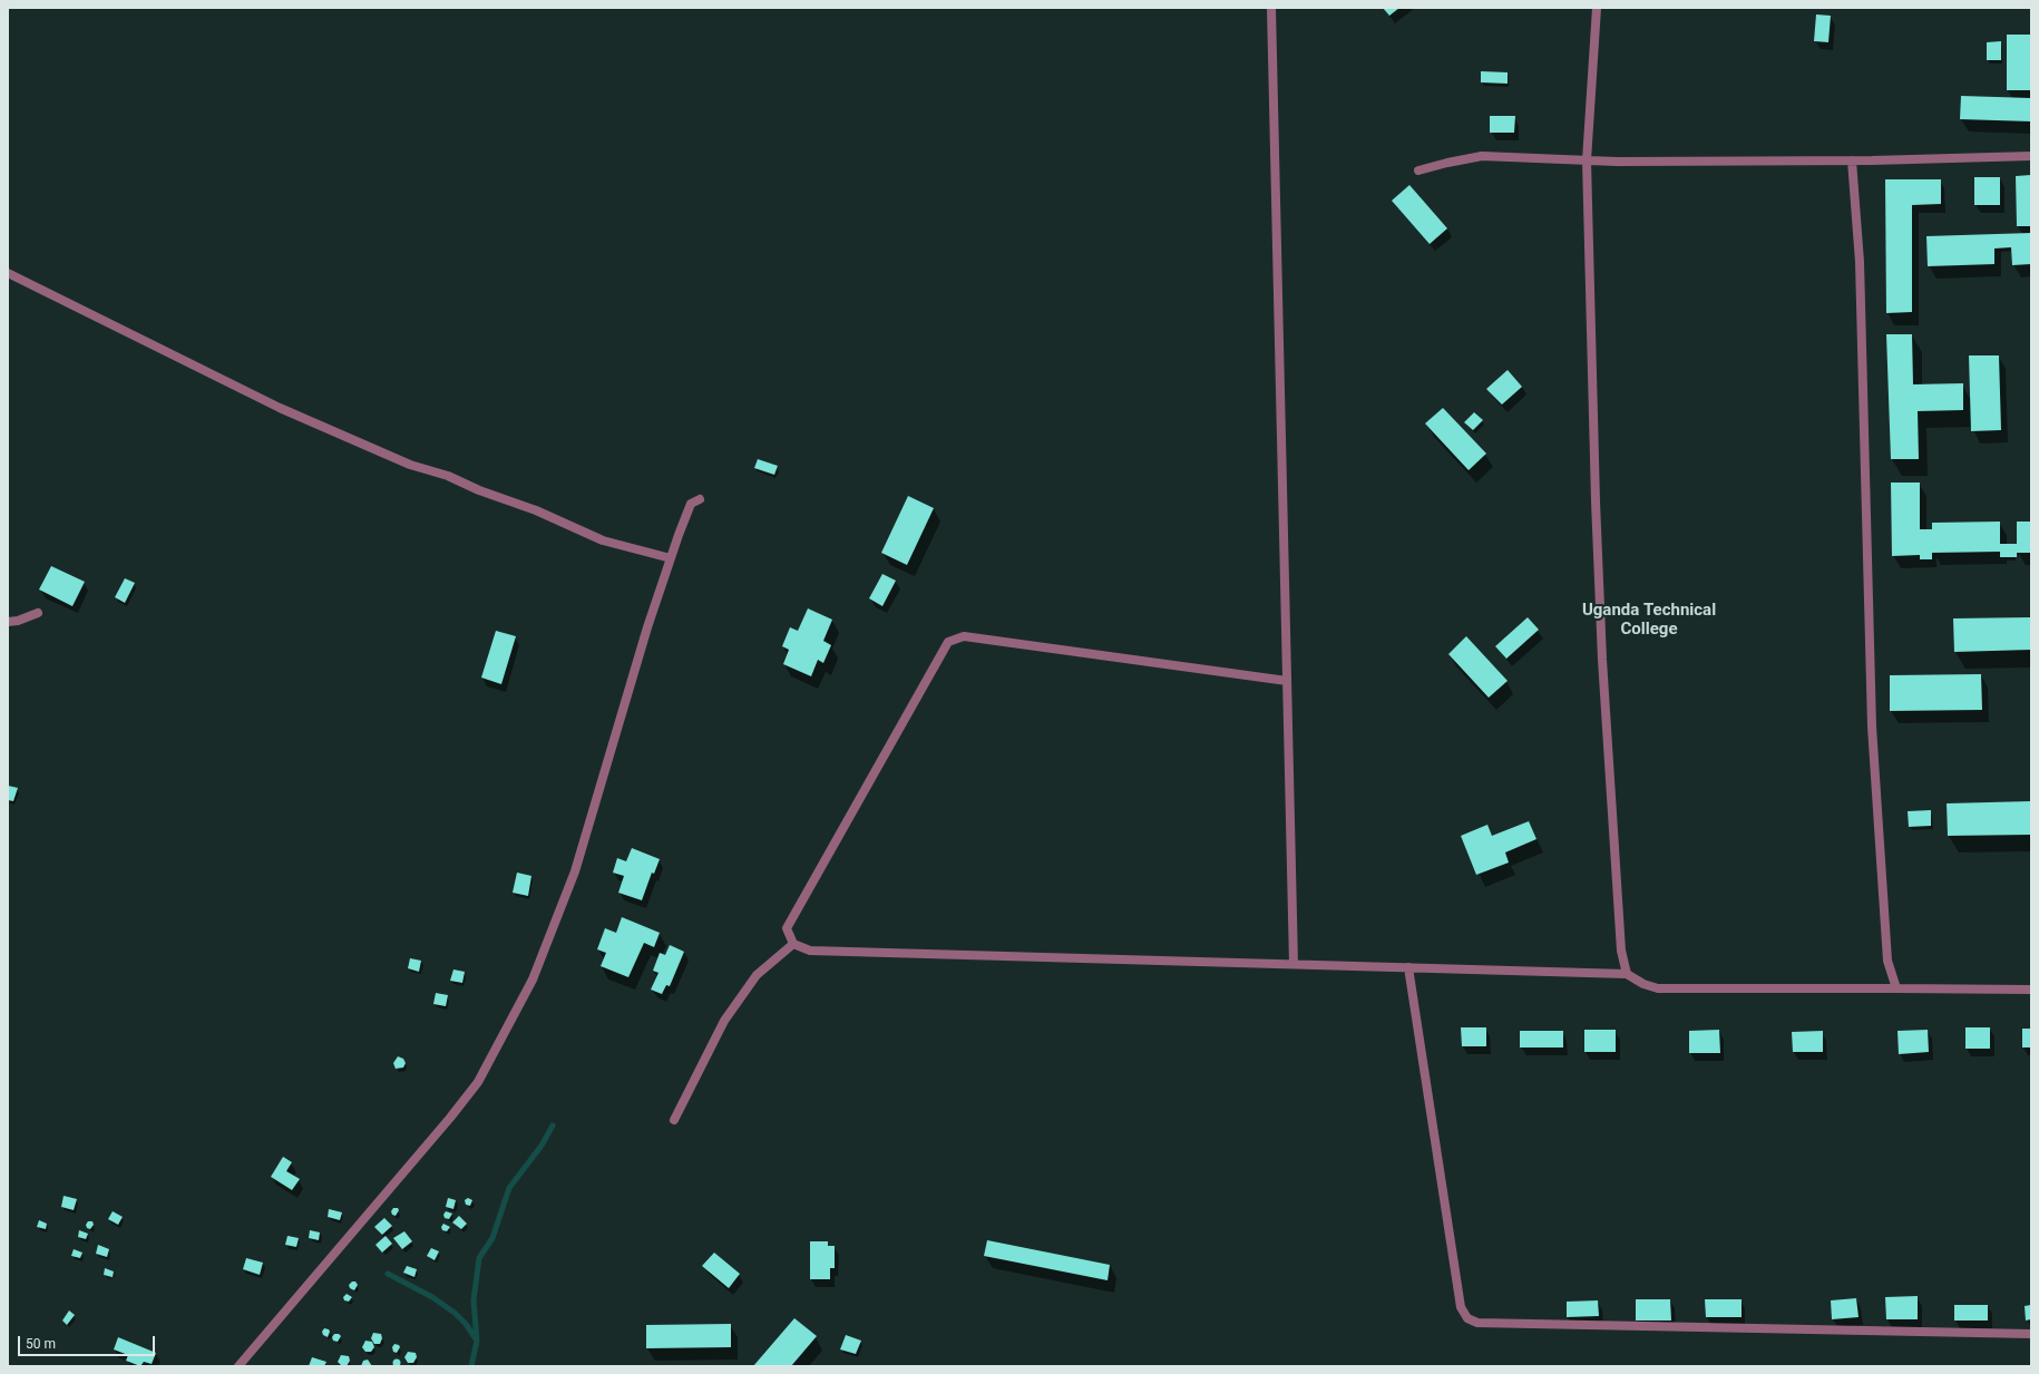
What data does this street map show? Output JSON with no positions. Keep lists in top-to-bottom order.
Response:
{
  "districts": ["Uganda Technical College"],
  "scale_bar": "50 m"
}
